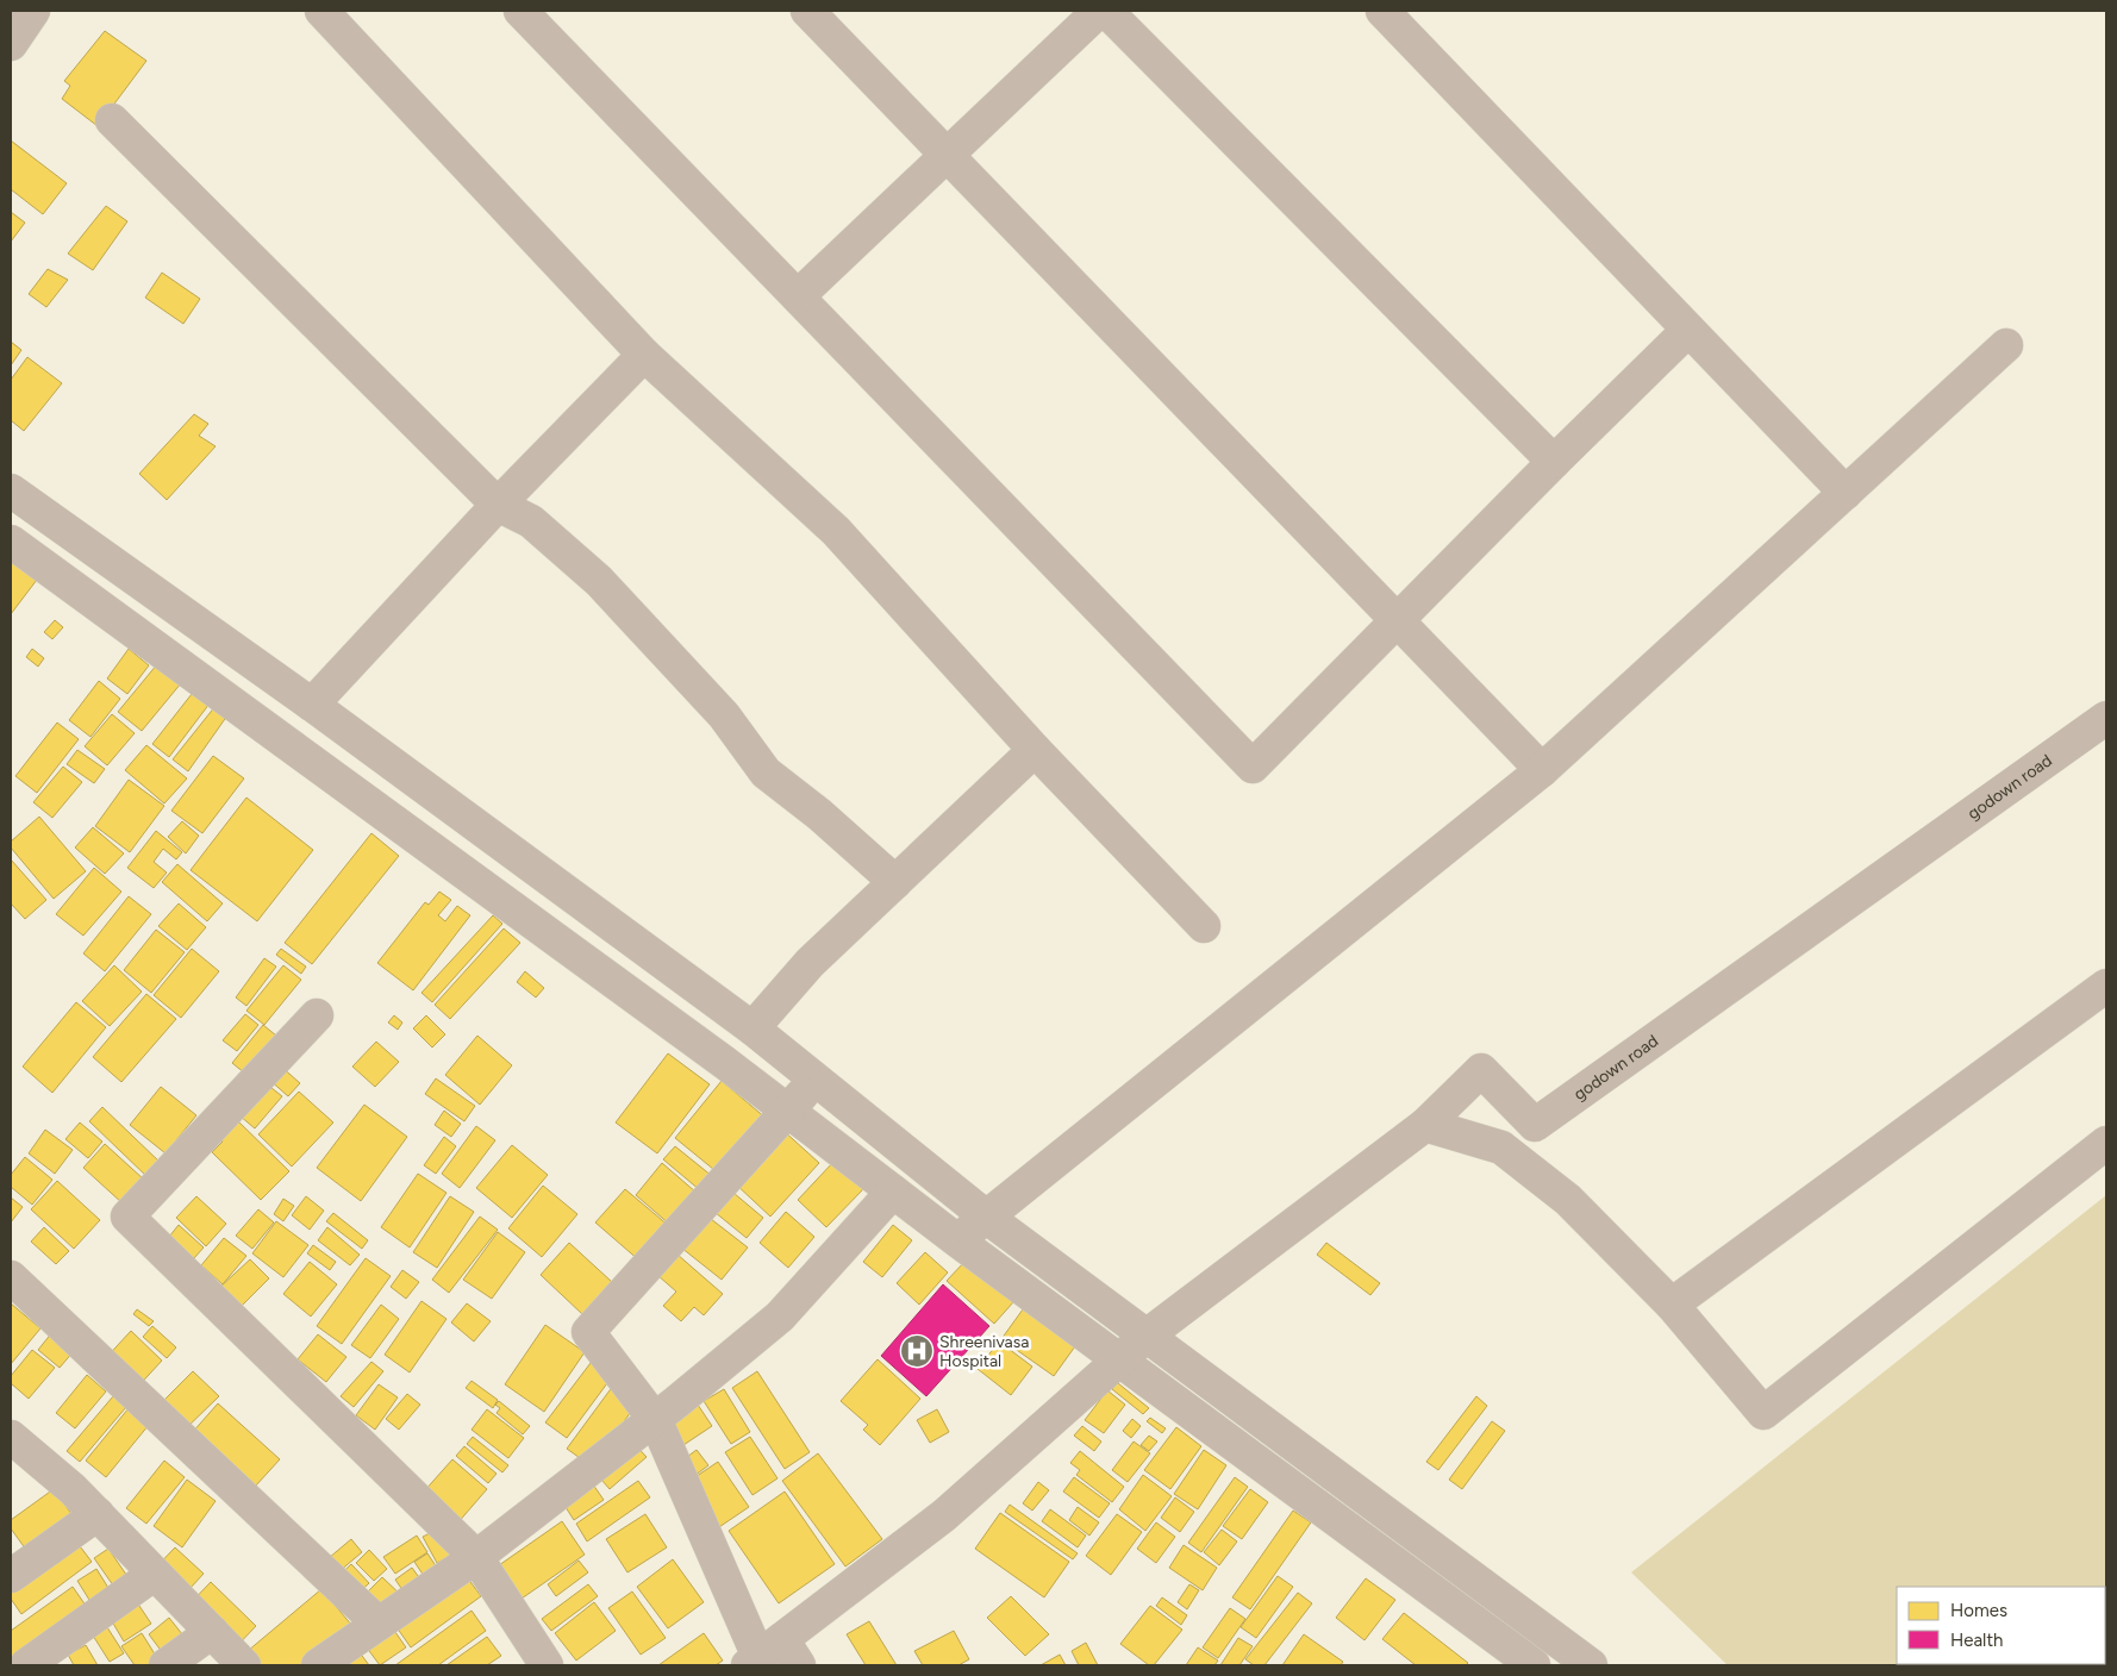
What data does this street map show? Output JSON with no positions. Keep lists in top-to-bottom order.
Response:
{
  "streets": {
    "street": ["godown road"]
  },
  "places": {
    "hospital": ["Shreenivasa Hospital"]
  },
  "legend": ["Homes", "Health"]
}
